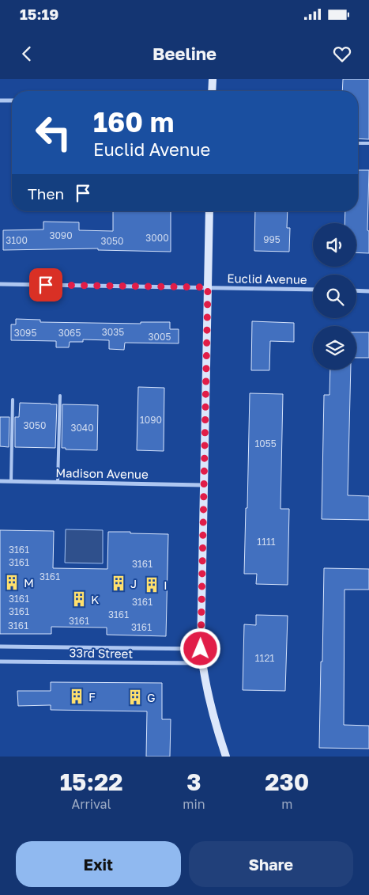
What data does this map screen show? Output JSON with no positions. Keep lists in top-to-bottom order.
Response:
{
  "streets": {
    "street": ["Euclid Avenue", "Madison Avenue", "33rd Street"]
  },
  "places": {
    "building": [
      "M",
      "J",
      "I",
      "K",
      "F",
      "G"
    ]
  },
  "house_numbers": [
    "3090",
    "3000",
    "995",
    "3100",
    "3050",
    "3035",
    "3095",
    "3065",
    "3005",
    "1090",
    "3050",
    "3040",
    "1055",
    "1111",
    "3161",
    "3161",
    "3161",
    "3161",
    "3161",
    "3161",
    "3161",
    "3161",
    "3161",
    "3161",
    "3161",
    "1121"
  ],
  "page": {
    "status": "15:19",
    "header": "Beeline",
    "turn": ["160 m", "Euclid Avenue"],
    "then": "Then",
    "eta": [
      "15:22",
      "Arrival",
      "3",
      "min",
      "230",
      "m"
    ],
    "buttons": ["Exit", "Share"]
  }
}
